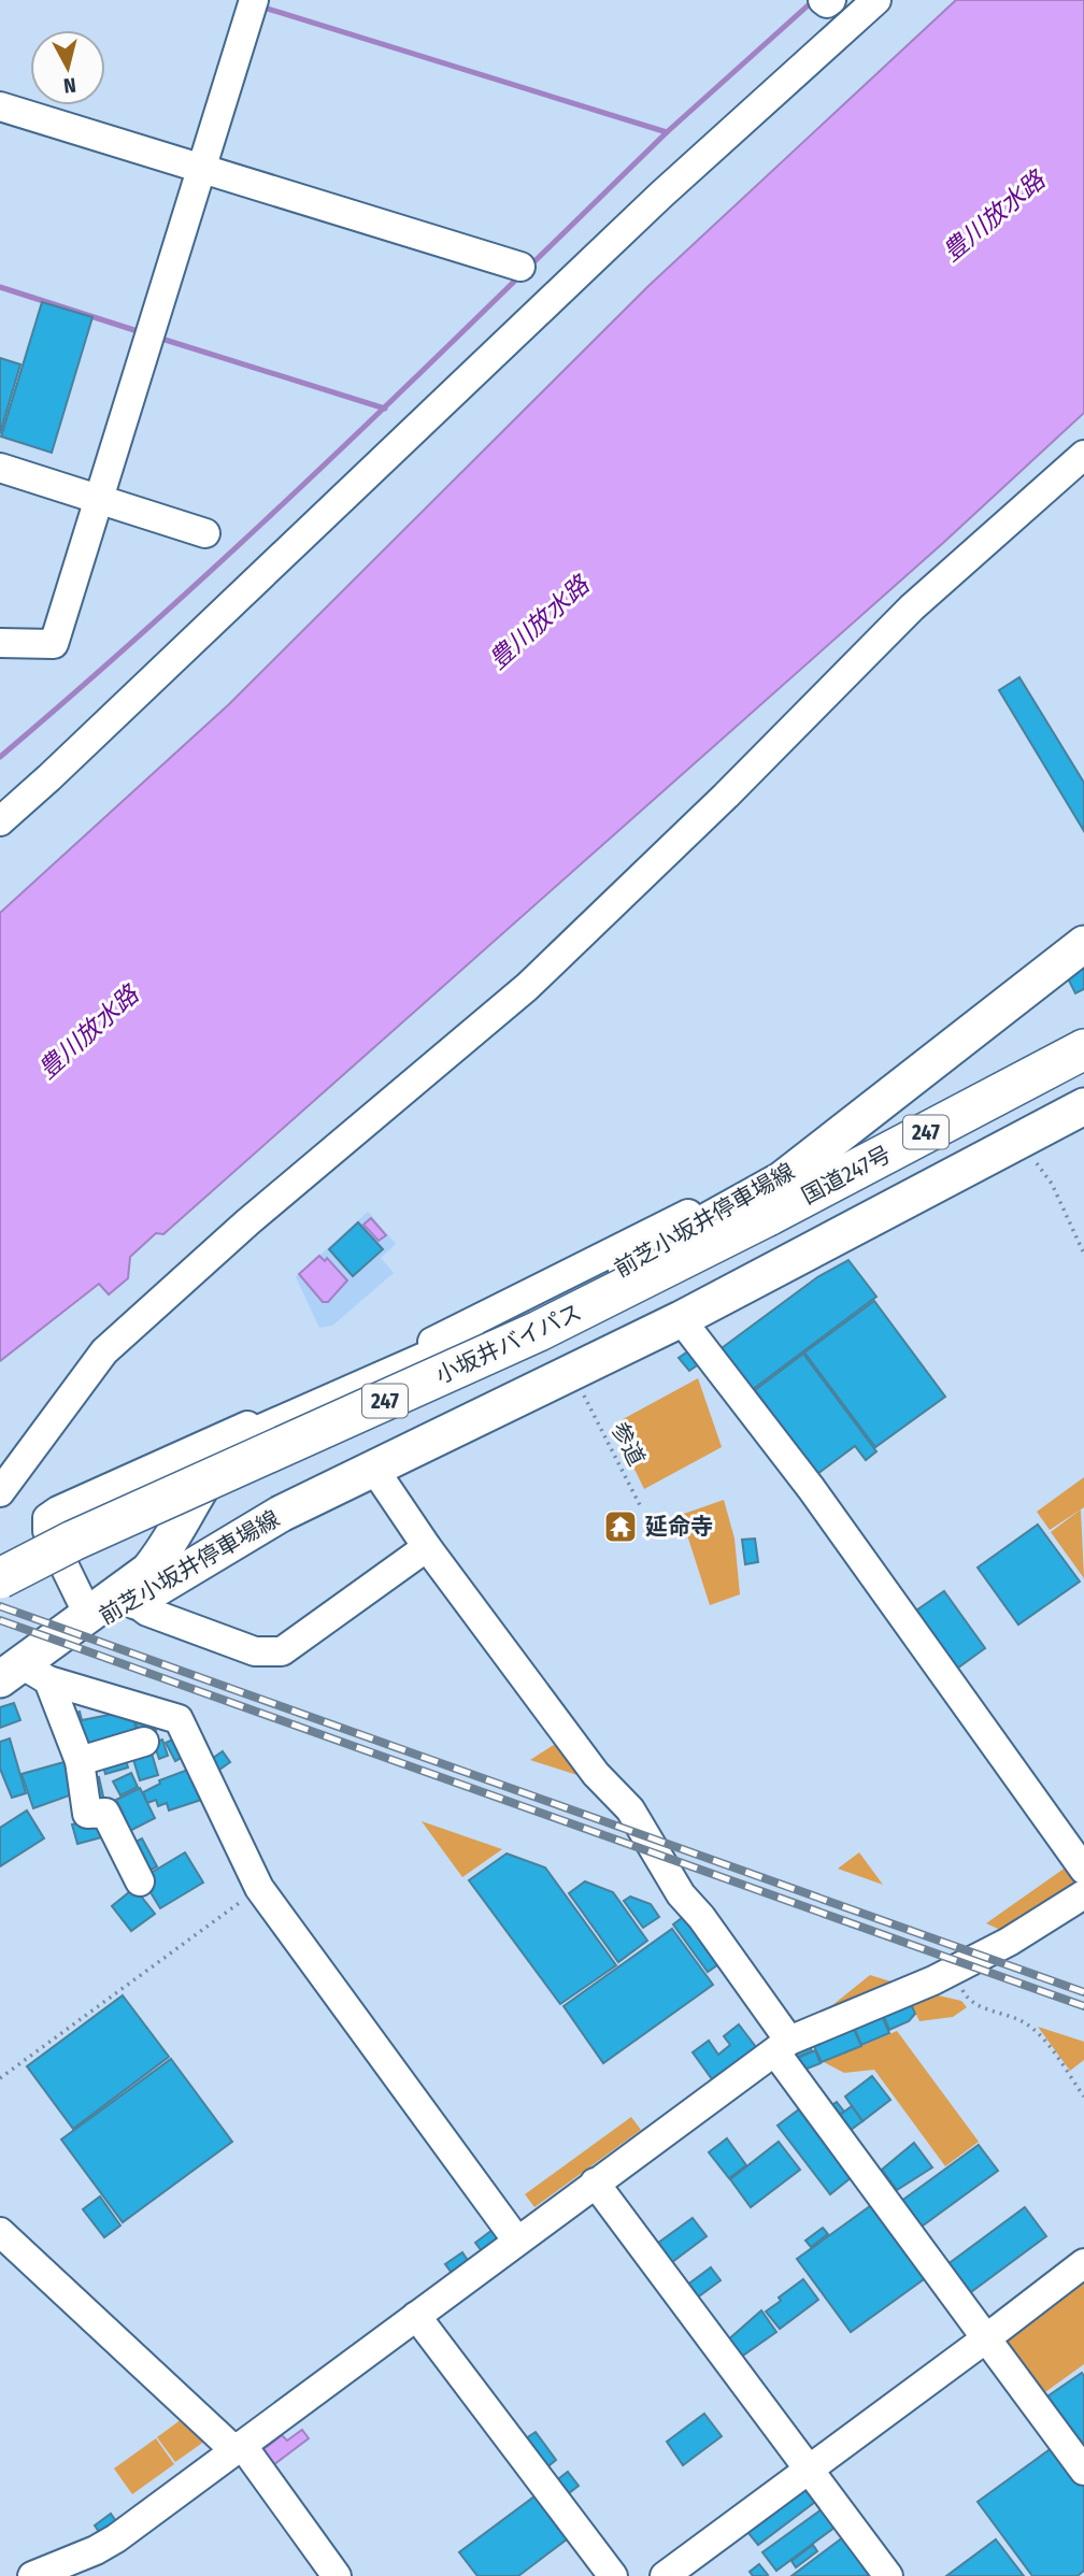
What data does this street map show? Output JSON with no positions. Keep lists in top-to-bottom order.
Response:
{
  "streets": {
    "highway": ["247", "国道247号", "小坂井バイパス"],
    "main road": ["前芝小坂井停車場線"],
    "path": ["参道"]
  },
  "crossings": [
    ["国道247号", "小坂井バイパス"]
  ],
  "water": ["豊川放水路"],
  "places": {
    "temple": ["延命寺"]
  },
  "north": "bottom"
}
